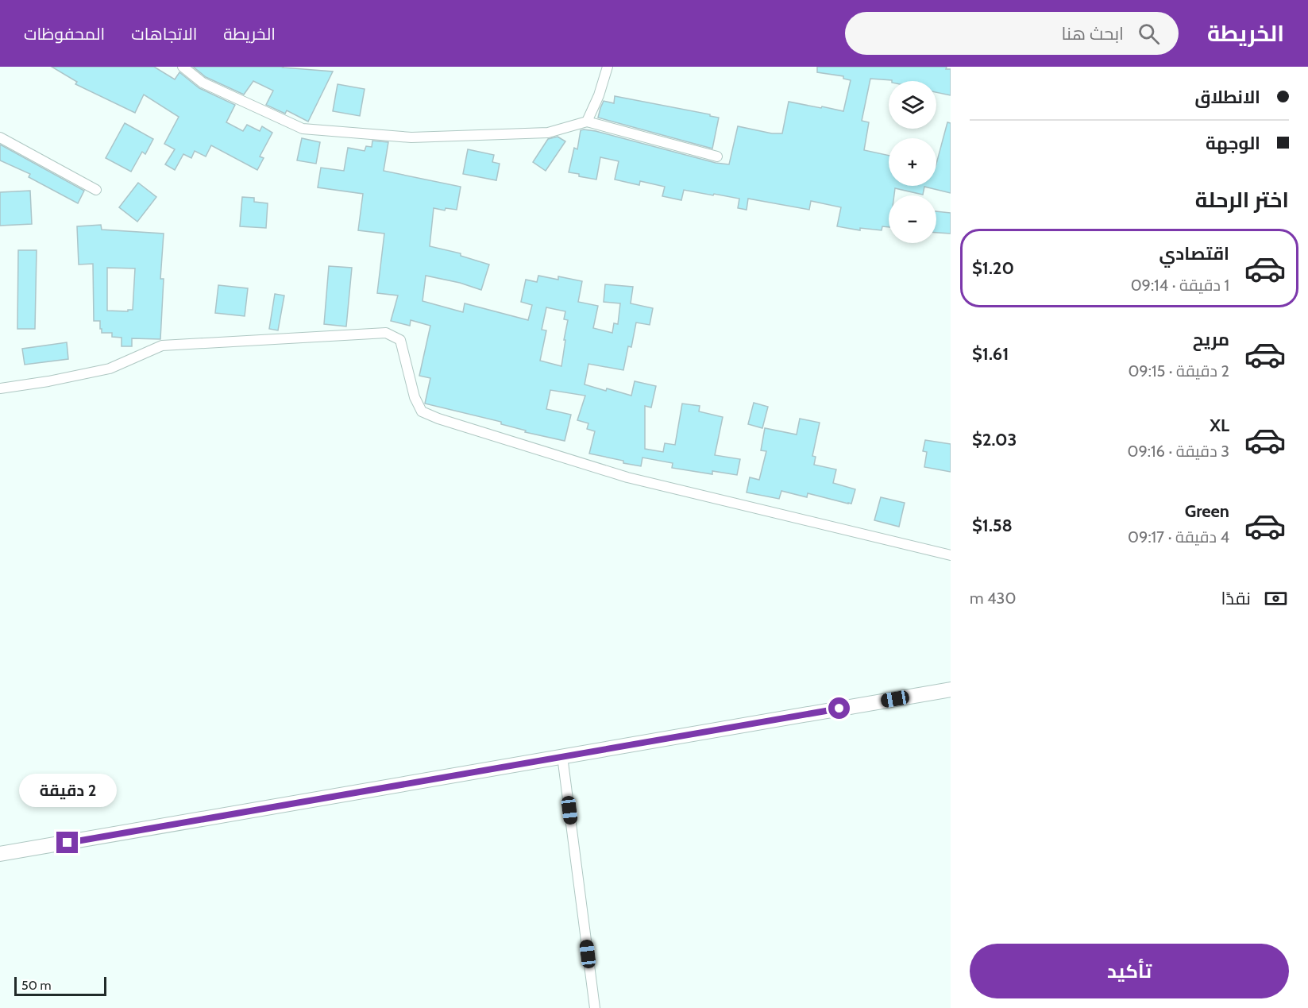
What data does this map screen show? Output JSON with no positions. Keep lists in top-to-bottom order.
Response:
{
  "scale_bar": "50 m",
  "page": {
    "header": "الخريطة",
    "search": "ابحث هنا",
    "nav": ["الخريطة", "الاتجاهات", "المحفوظات"],
    "banner": ["الانطلاق", "الوجهة"],
    "map_buttons": ["+", "−"],
    "heading": "اختر الرحلة",
    "list": [
      {
        "name": "اقتصادي",
        "note": "1 دقيقة · 09:14",
        "value": "$1.20"
      },
      {
        "name": "مريح",
        "note": "2 دقيقة · 09:15",
        "value": "$1.61"
      },
      {
        "name": "XL",
        "note": "3 دقيقة · 09:16",
        "value": "$2.03"
      },
      {
        "name": "Green",
        "note": "4 دقيقة · 09:17",
        "value": "$1.58"
      }
    ],
    "pay": ["نقدًا", "430 m"],
    "bubble": "2 دقيقة",
    "buttons": "تأكيد",
    "scale": "50 m"
  }
}
